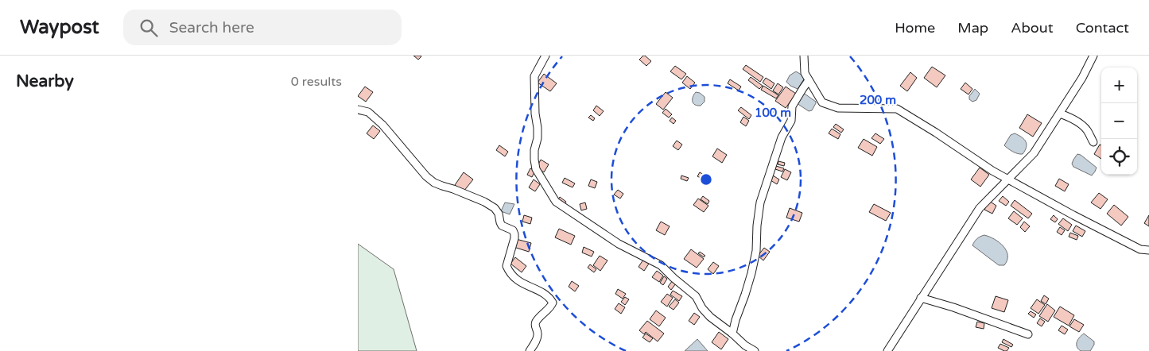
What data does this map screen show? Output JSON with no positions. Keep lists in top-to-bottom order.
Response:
{
  "page": {
    "header": "Waypost",
    "search": "Search here",
    "nav": [
      "Home",
      "Map",
      "About",
      "Contact"
    ],
    "heading": ["Nearby", "0 results"],
    "map_buttons": ["+", "−"]
  },
  "rings": ["200 m", "100 m"]
}
